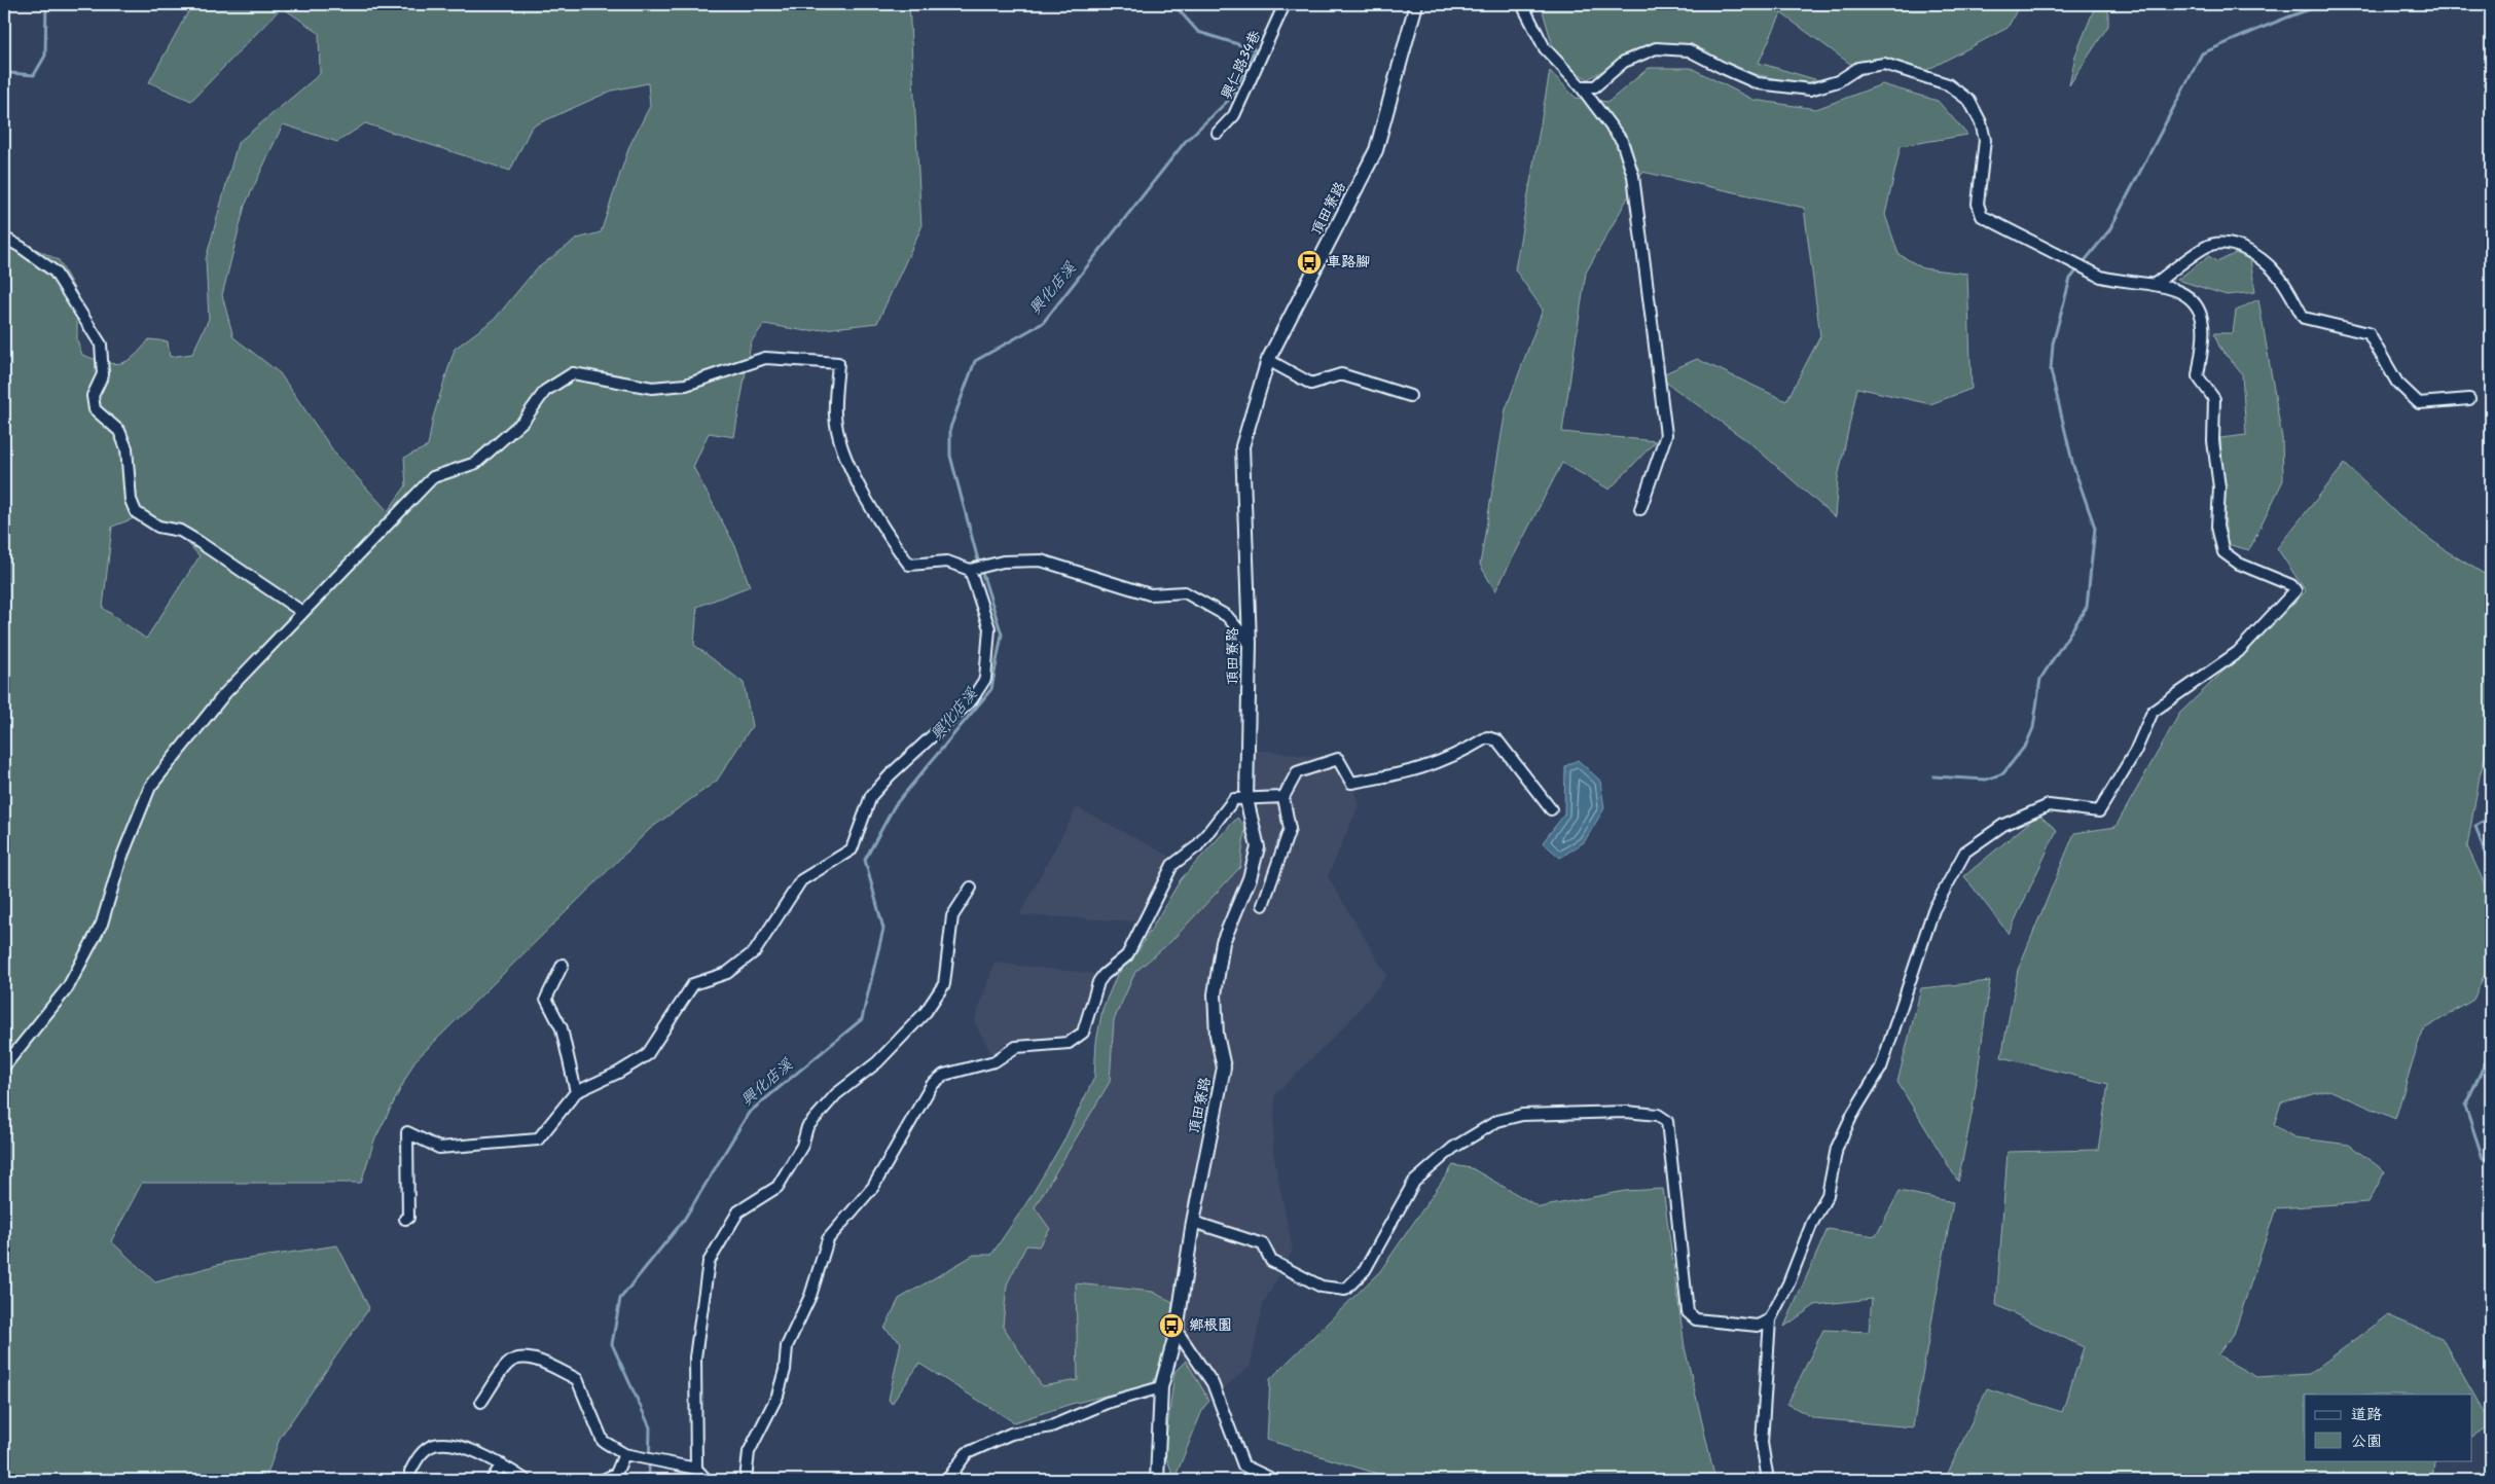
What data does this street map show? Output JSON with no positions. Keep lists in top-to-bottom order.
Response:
{
  "streets": {
    "street": ["興仁路34巷", "頂田寮路"]
  },
  "water": ["興化店溪"],
  "places": {
    "bus stop": ["車路腳", "鄉根園"]
  },
  "legend": ["道路", "公園"]
}
